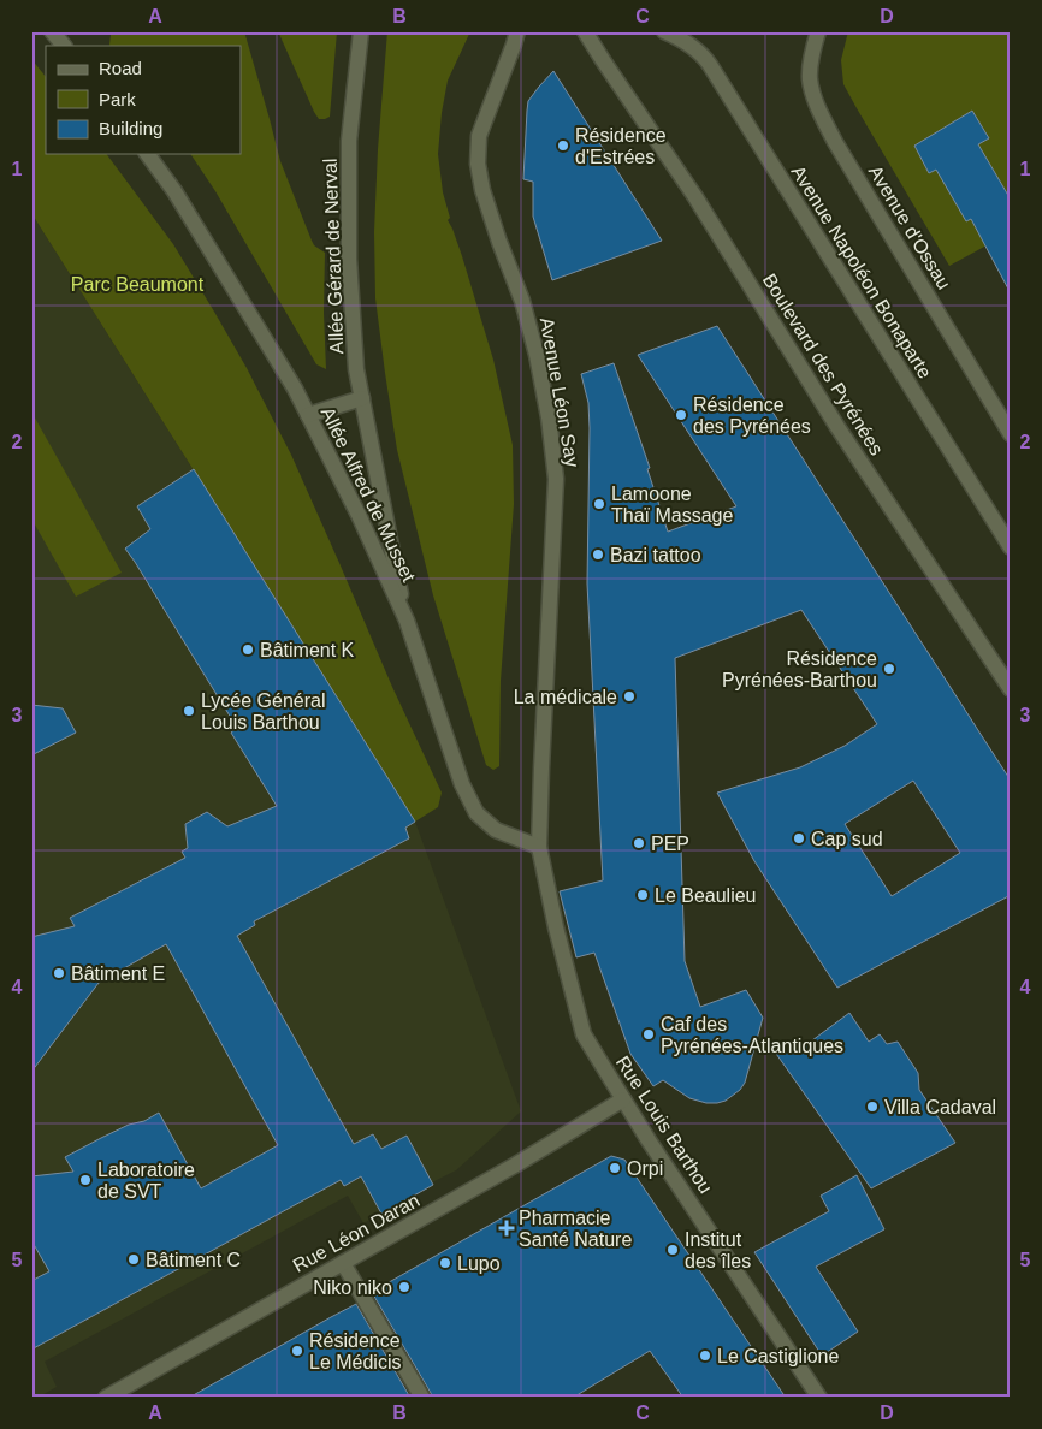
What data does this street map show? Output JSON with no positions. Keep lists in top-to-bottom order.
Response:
{
  "streets": {
    "street": [
      "Avenue d'Ossau",
      "Allée Gérard de Nerval",
      "Avenue Napoléon Bonaparte",
      "Boulevard des Pyrénées",
      "Avenue Léon Say",
      "Allée Alfred de Musset",
      "Rue Louis Barthou",
      "Rue Léon Daran"
    ]
  },
  "crossings": [
    ["Allée Gérard de Nerval", "Allée Alfred de Musset"],
    ["Avenue Léon Say", "Allée Alfred de Musset"],
    ["Avenue Léon Say", "Rue Louis Barthou"],
    ["Allée Alfred de Musset", "Rue Louis Barthou"],
    ["Rue Louis Barthou", "Rue Léon Daran"]
  ],
  "parks": ["Parc Beaumont"],
  "places": {
    "other": [
      "Résidence d'Estrées",
      "Résidence des Pyrénées",
      "Lamoone Thaï Massage",
      "Bazi tattoo",
      "Bâtiment K",
      "Résidence Pyrénées-Barthou",
      "La médicale",
      "Lycée Général Louis Barthou",
      "Cap sud",
      "PEP",
      "Le Beaulieu",
      "Bâtiment E",
      "Caf des Pyrénées-Atlantiques",
      "Villa Cadaval",
      "Orpi",
      "Laboratoire de SVT",
      "Institut des îles",
      "Bâtiment C",
      "Lupo",
      "Niko niko",
      "Résidence Le Médicis",
      "Le Castiglione"
    ],
    "health": ["Pharmacie Santé Nature"]
  },
  "legend": ["Road", "Park", "Building"],
  "grid": {
    "columns": [
      "A",
      "B",
      "C",
      "D"
    ],
    "rows": [
      "1",
      "2",
      "3",
      "4",
      "5"
    ]
  }
}
